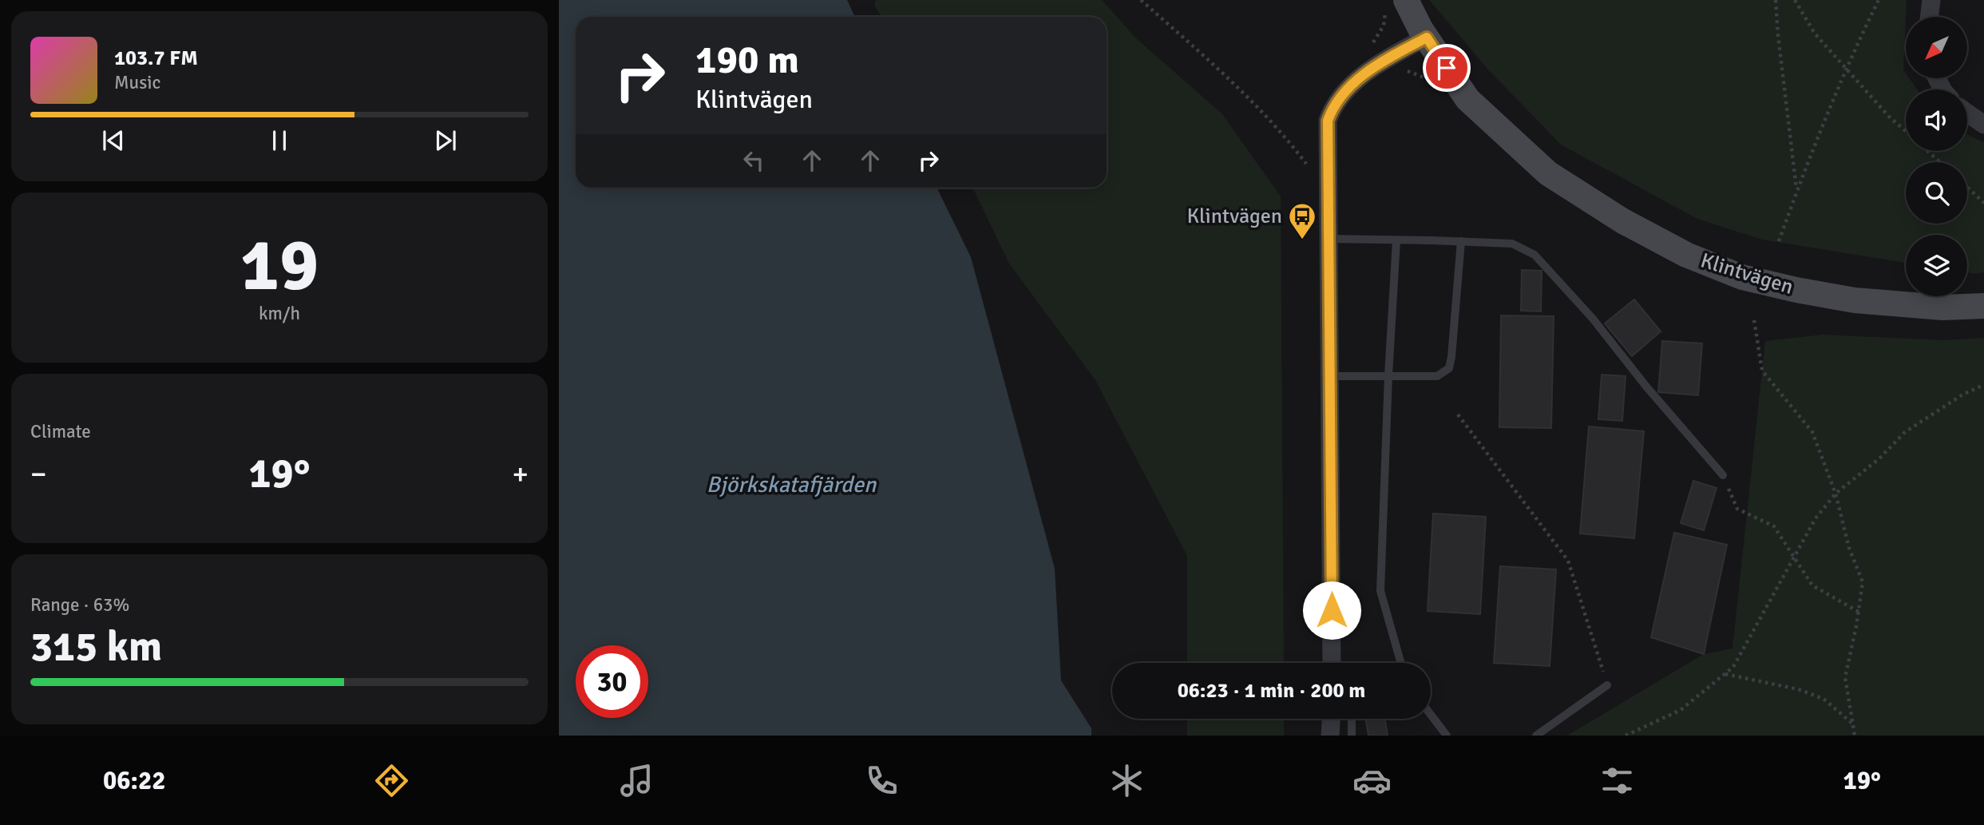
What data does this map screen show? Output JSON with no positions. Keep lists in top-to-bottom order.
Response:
{
  "streets": {
    "street": ["Klintvägen"]
  },
  "water": ["Björkskatafjärden"],
  "places": {
    "bus stop": ["Klintvägen"]
  },
  "north": "bottom left",
  "page": {
    "turn": ["190 m", "Klintvägen"],
    "song": ["103.7 FM", "Music"],
    "tile": [
      ["19", "km/h"],
      "Climate",
      ["Range · 63%", "315 km"]
    ],
    "heat": ["−", "19°", "+"],
    "limit": "30",
    "trip": "06:23 · 1 min · 200 m",
    "tabs": ["06:22", "19°"]
  }
}
